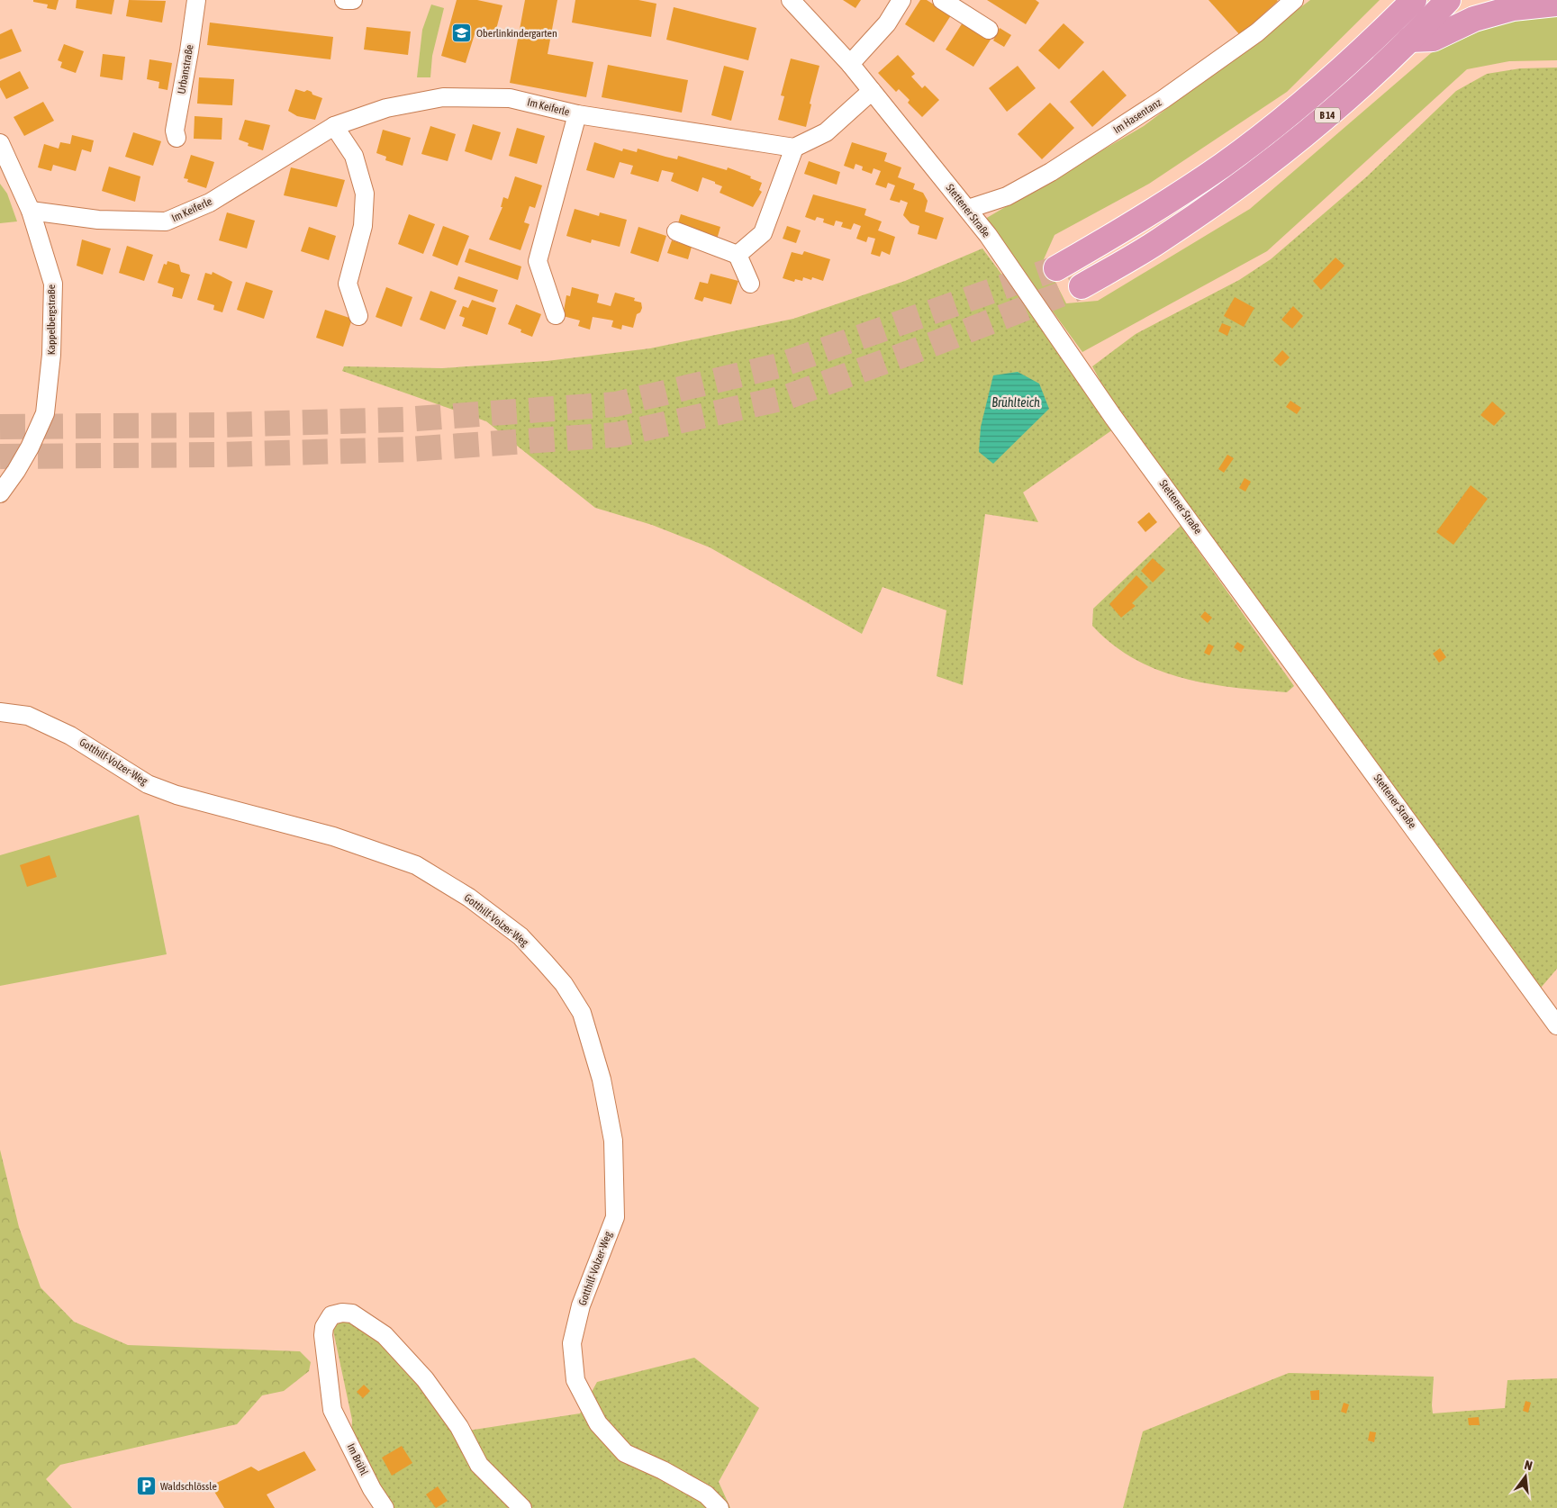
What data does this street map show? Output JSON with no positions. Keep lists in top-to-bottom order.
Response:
{
  "streets": {
    "highway": ["B 14"],
    "street": [
      "Urbanstraße",
      "Im Keiferle",
      "Im Hasentanz",
      "Stettener Straße",
      "Kappelbergstraße",
      "Gotthilf-Volzer-Weg",
      "Im Brühl"
    ]
  },
  "crossings": [
    ["Im Keiferle", "Kappelbergstraße"],
    ["Im Hasentanz", "Stettener Straße"]
  ],
  "water": ["Brühlteich"],
  "places": {
    "school or university": ["Oberlinkindergarten"],
    "parking": ["Waldschlössle"]
  },
  "north": "top"
}
